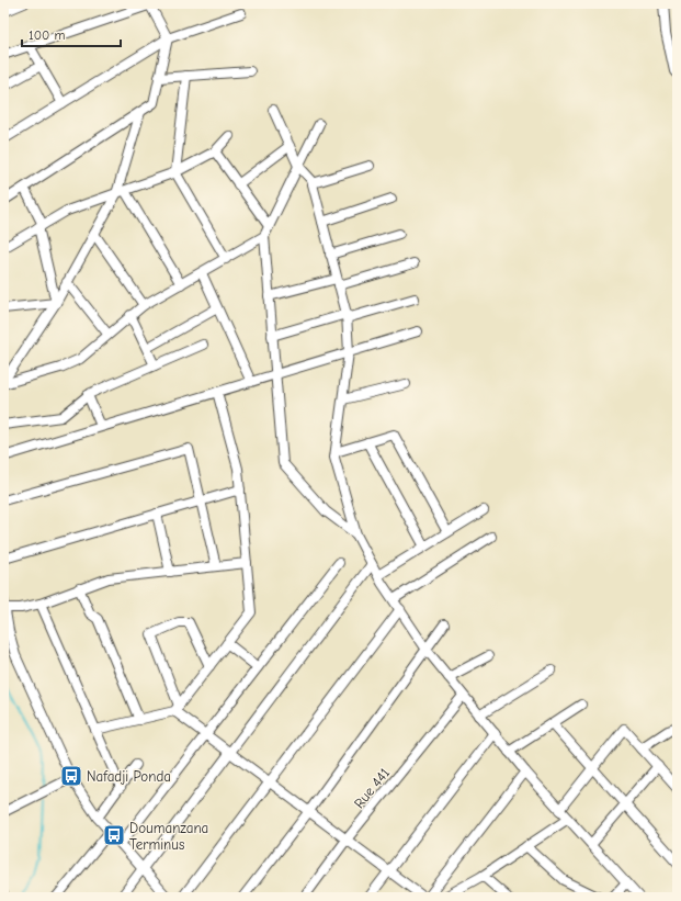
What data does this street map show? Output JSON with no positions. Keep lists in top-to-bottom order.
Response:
{
  "streets": {
    "street": ["Rue 441"]
  },
  "places": {
    "bus stop": ["Nafadji Ponda", "Doumanzana Terminus"]
  },
  "scale_bar": "100 m"
}
